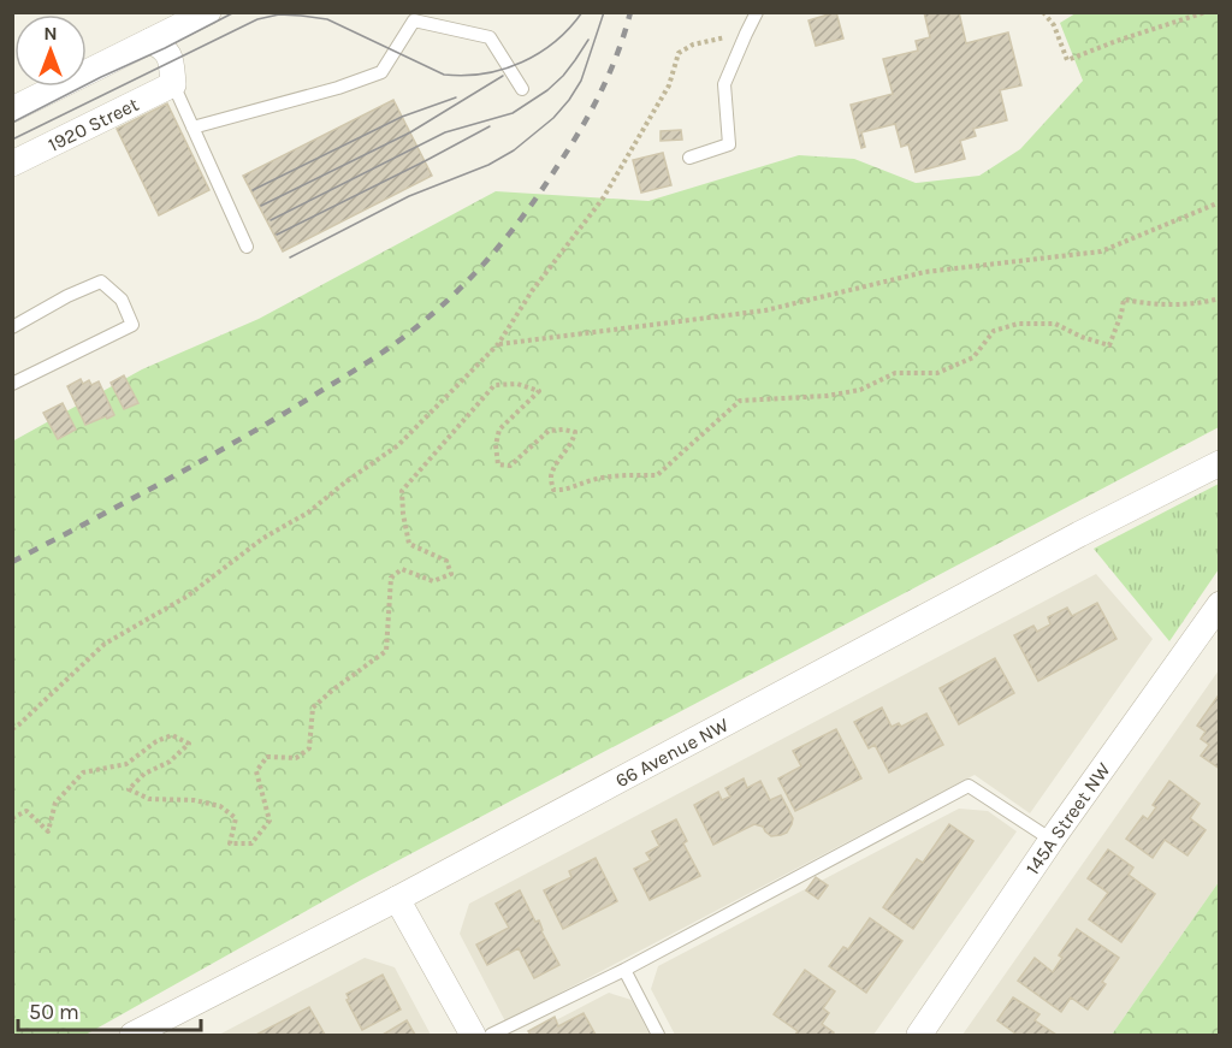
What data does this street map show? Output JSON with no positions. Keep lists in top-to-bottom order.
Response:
{
  "streets": {
    "street": ["1920 Street", "66 Avenue NW", "145A Street NW"]
  },
  "scale_bar": "50 m",
  "north": "top"
}
